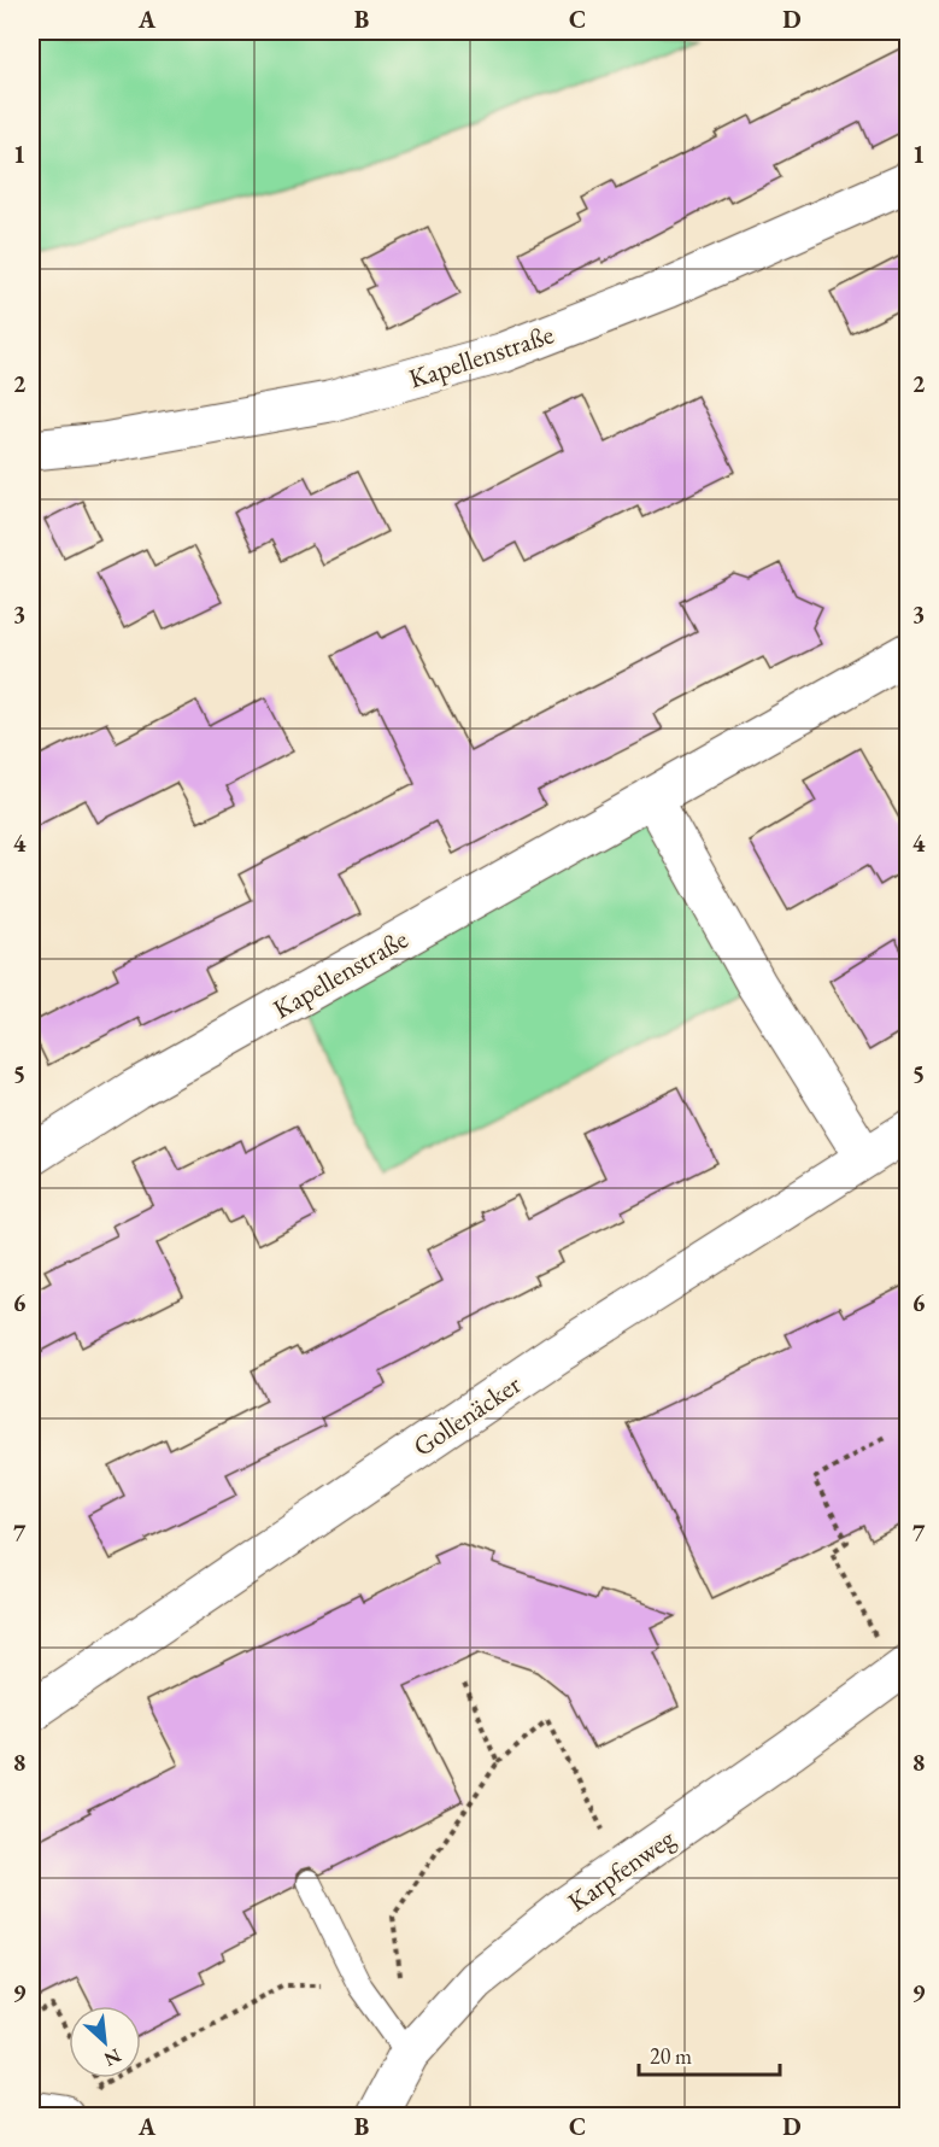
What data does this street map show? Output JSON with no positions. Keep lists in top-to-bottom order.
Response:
{
  "streets": {
    "street": ["Kapellenstraße", "Gollenäcker", "Karpfenweg"]
  },
  "scale_bar": "20 m",
  "north": "bottom right",
  "grid": {
    "columns": [
      "A",
      "B",
      "C",
      "D"
    ],
    "rows": [
      "1",
      "2",
      "3",
      "4",
      "5",
      "6",
      "7",
      "8",
      "9"
    ]
  }
}
